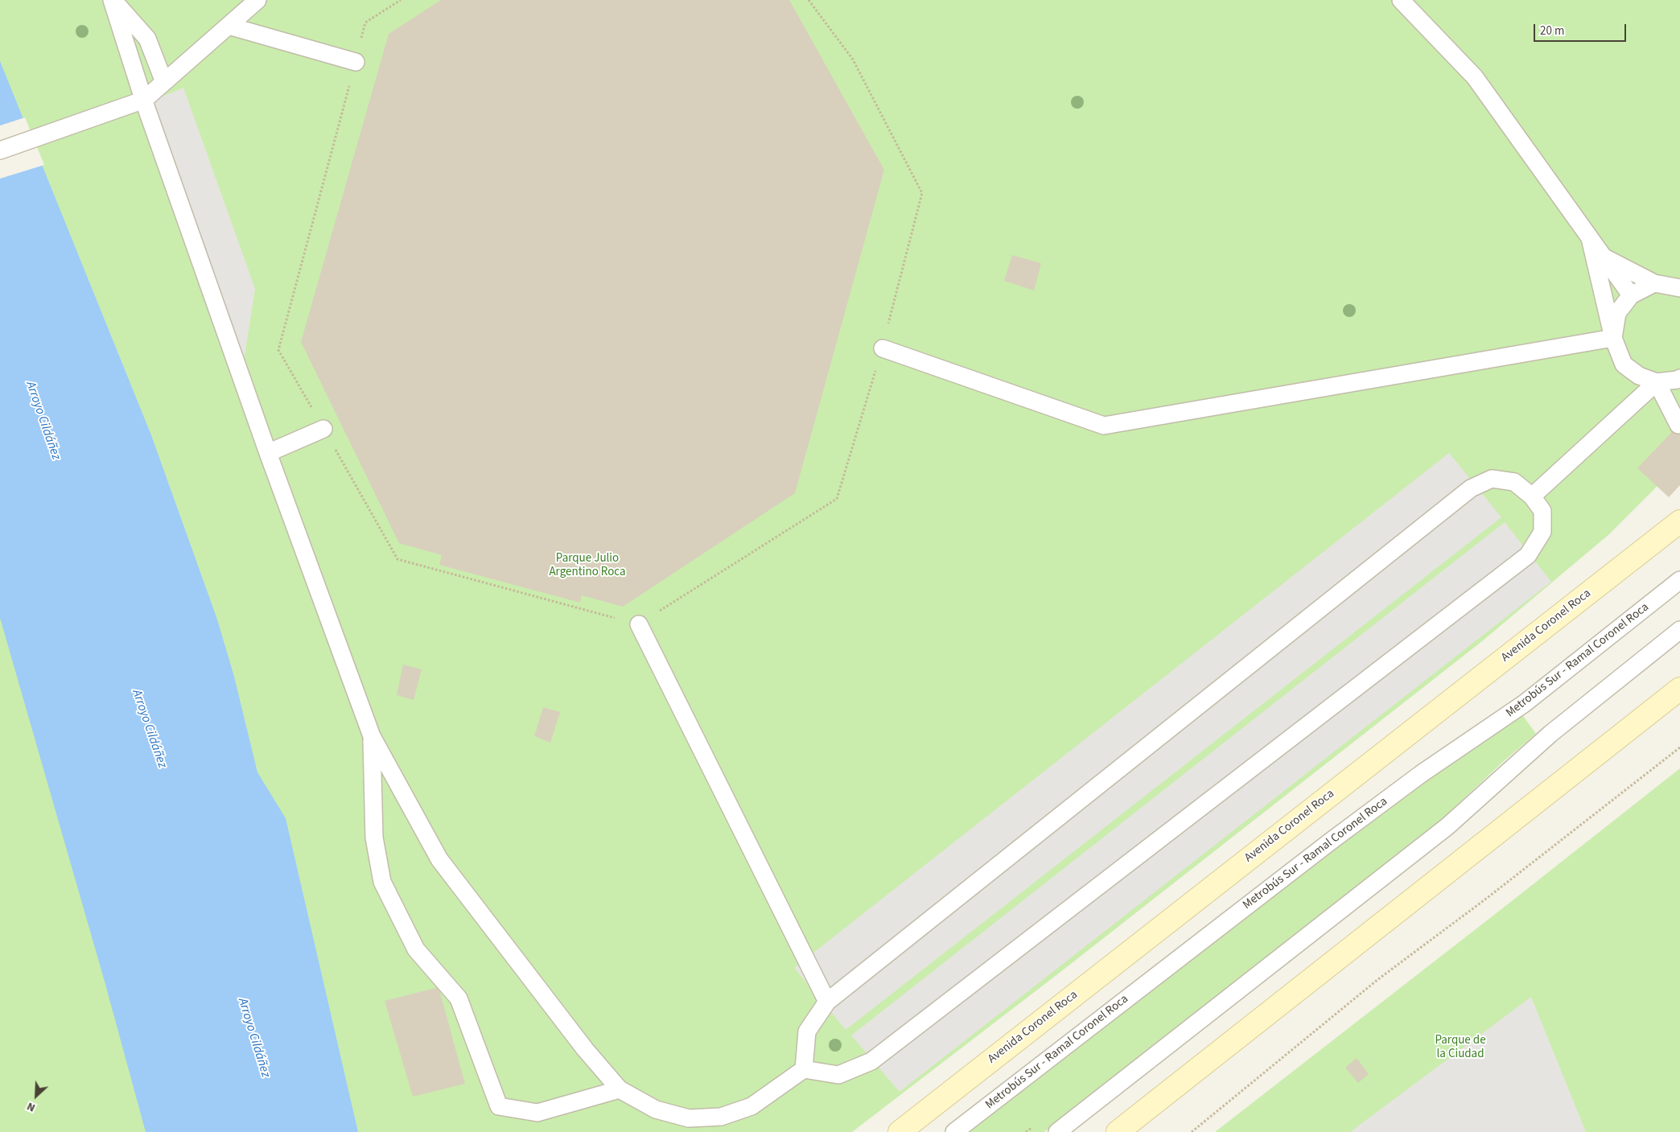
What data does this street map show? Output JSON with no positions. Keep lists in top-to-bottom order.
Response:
{
  "streets": {
    "main road": ["Avenida Coronel Roca"],
    "lane": ["Metrobús Sur - Ramal Coronel Roca"]
  },
  "water": ["Arroyo Cildáñez"],
  "parks": ["Parque Julio Argentino Roca", "Parque de la Ciudad"],
  "scale_bar": "20 m",
  "north": "bottom left"
}
